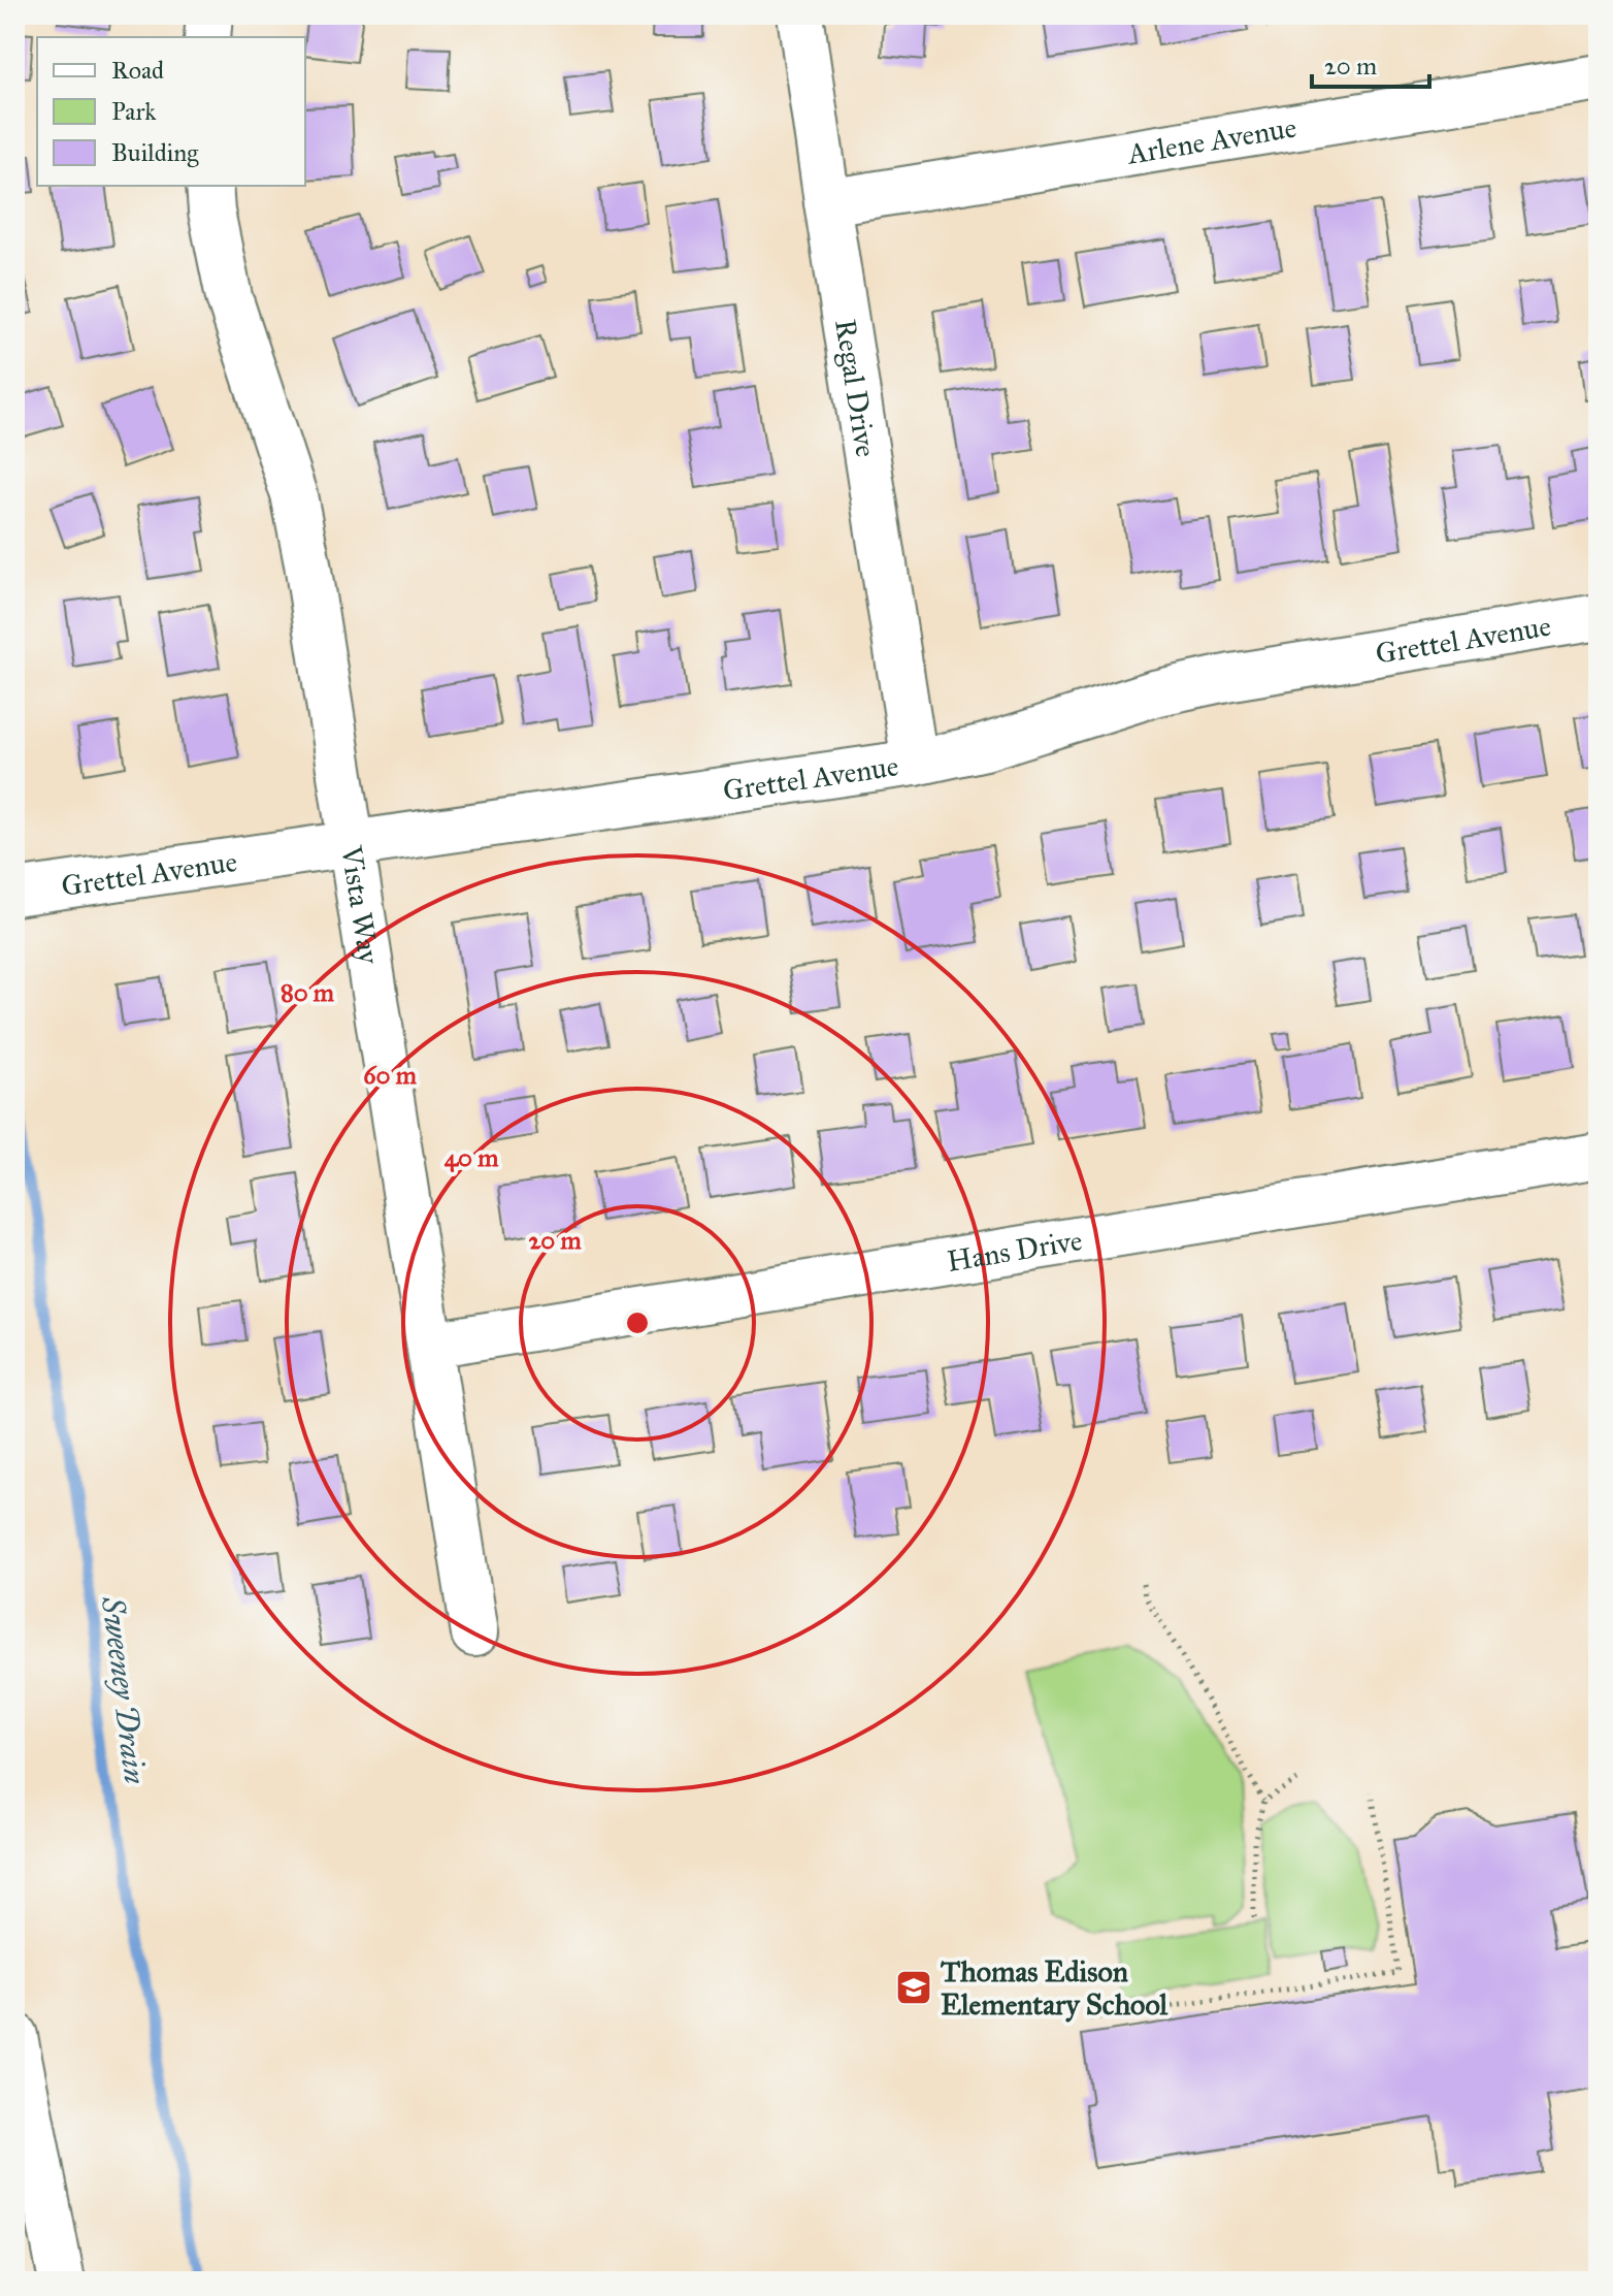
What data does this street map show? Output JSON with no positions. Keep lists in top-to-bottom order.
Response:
{
  "streets": {
    "street": [
      "Arlene Avenue",
      "Regal Drive",
      "Grettel Avenue",
      "Vista Way",
      "Hans Drive"
    ]
  },
  "crossings": [
    ["Arlene Avenue", "Regal Drive"],
    ["Regal Drive", "Grettel Avenue"],
    ["Grettel Avenue", "Vista Way"],
    ["Vista Way", "Hans Drive"]
  ],
  "water": ["Sweeney Drain"],
  "places": {
    "school or university": ["Thomas Edison Elementary School"]
  },
  "legend": ["Road", "Park", "Building"],
  "scale_bar": "20 m",
  "rings": [
    "80 m",
    "60 m",
    "40 m",
    "20 m"
  ]
}
